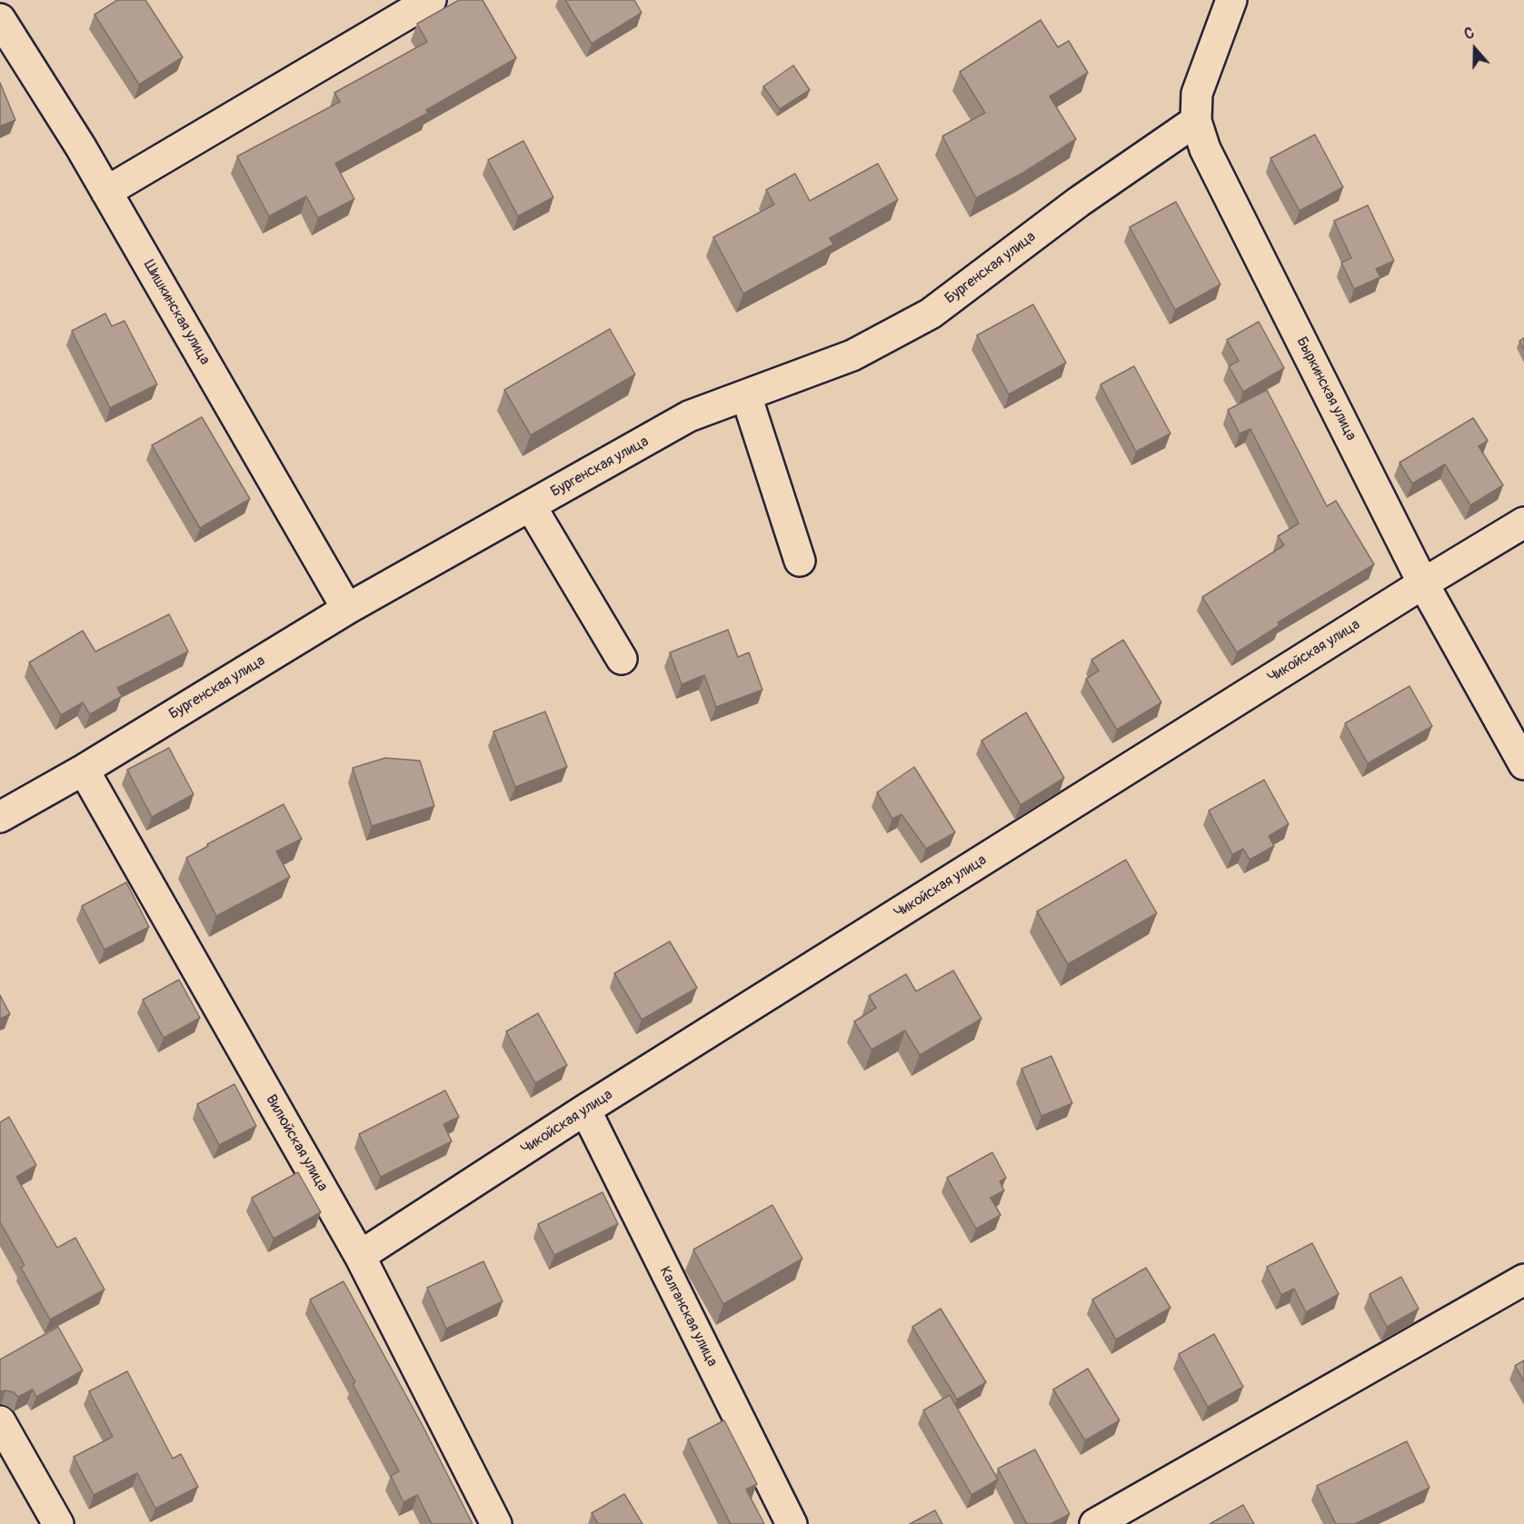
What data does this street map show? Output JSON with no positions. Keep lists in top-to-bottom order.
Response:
{
  "streets": {
    "street": [
      "Бургенская улица",
      "Шишкинская улица",
      "Быркинская улица",
      "Чикойская улица",
      "Вилюйская улица",
      "Калганская улица"
    ]
  },
  "crossings": [
    ["Бургенская улица", "Шишкинская улица"],
    ["Бургенская улица", "Быркинская улица"],
    ["Бургенская улица", "Вилюйская улица"],
    ["Быркинская улица", "Чикойская улица"],
    ["Чикойская улица", "Вилюйская улица"],
    ["Чикойская улица", "Калганская улица"]
  ],
  "north": "top"
}
